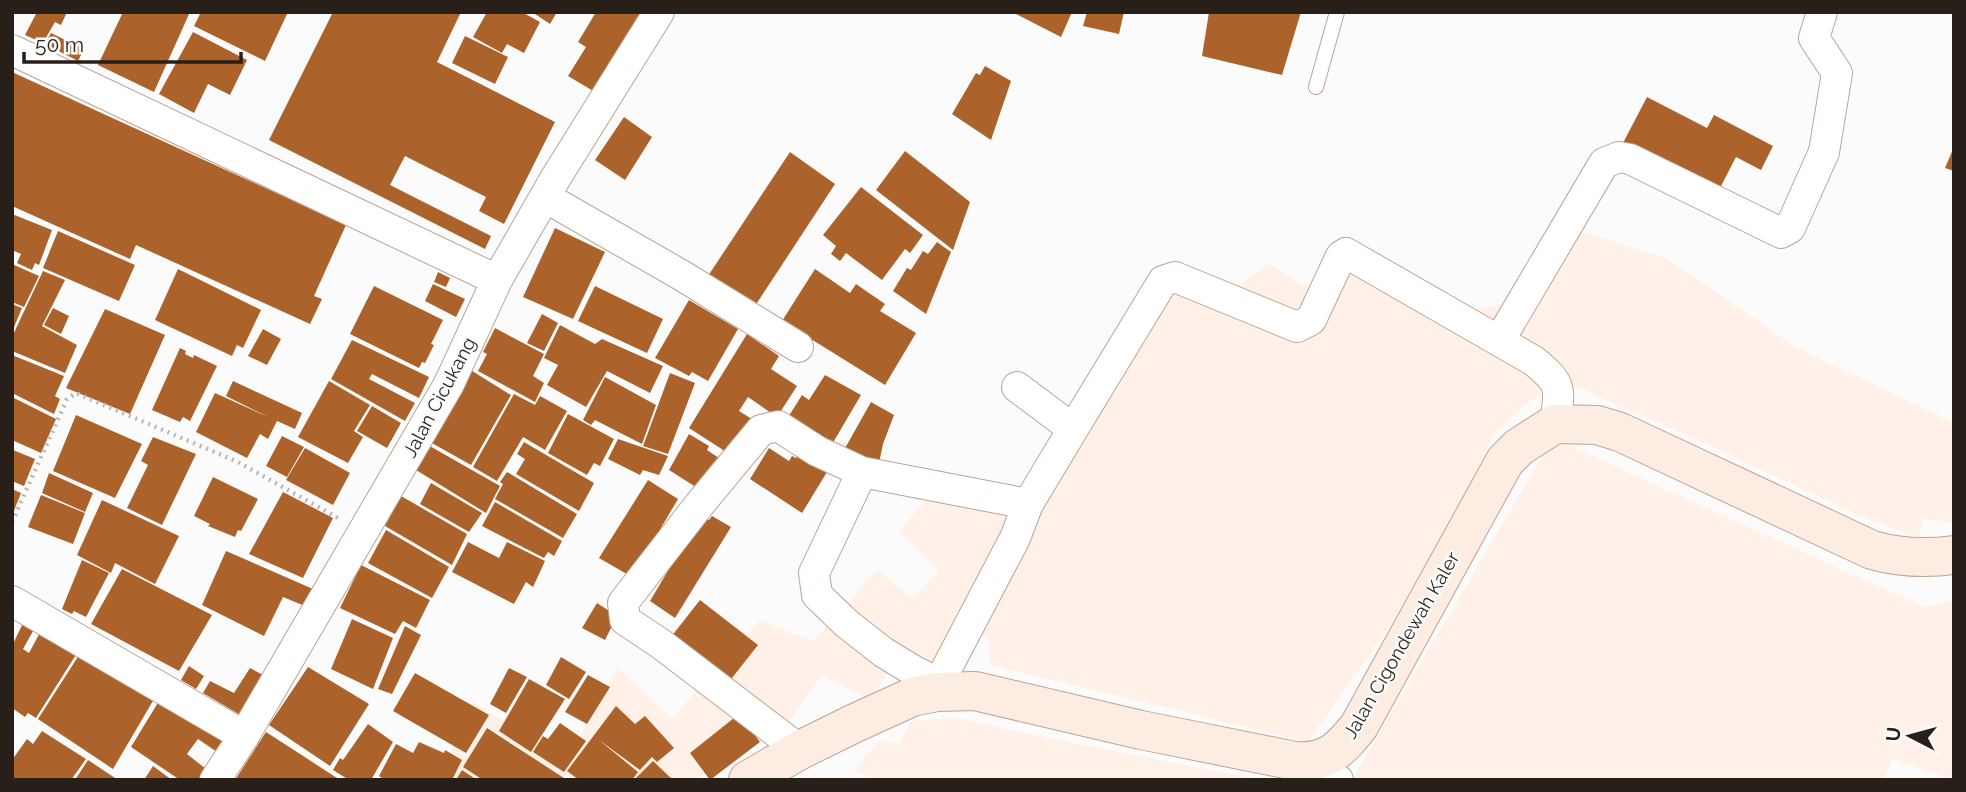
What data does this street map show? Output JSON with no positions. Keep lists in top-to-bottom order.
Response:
{
  "streets": {
    "main road": ["Jalan Cigondewah Kaler"],
    "street": ["Jalan Cicukang"]
  },
  "scale_bar": "50 m",
  "north": "left"
}
